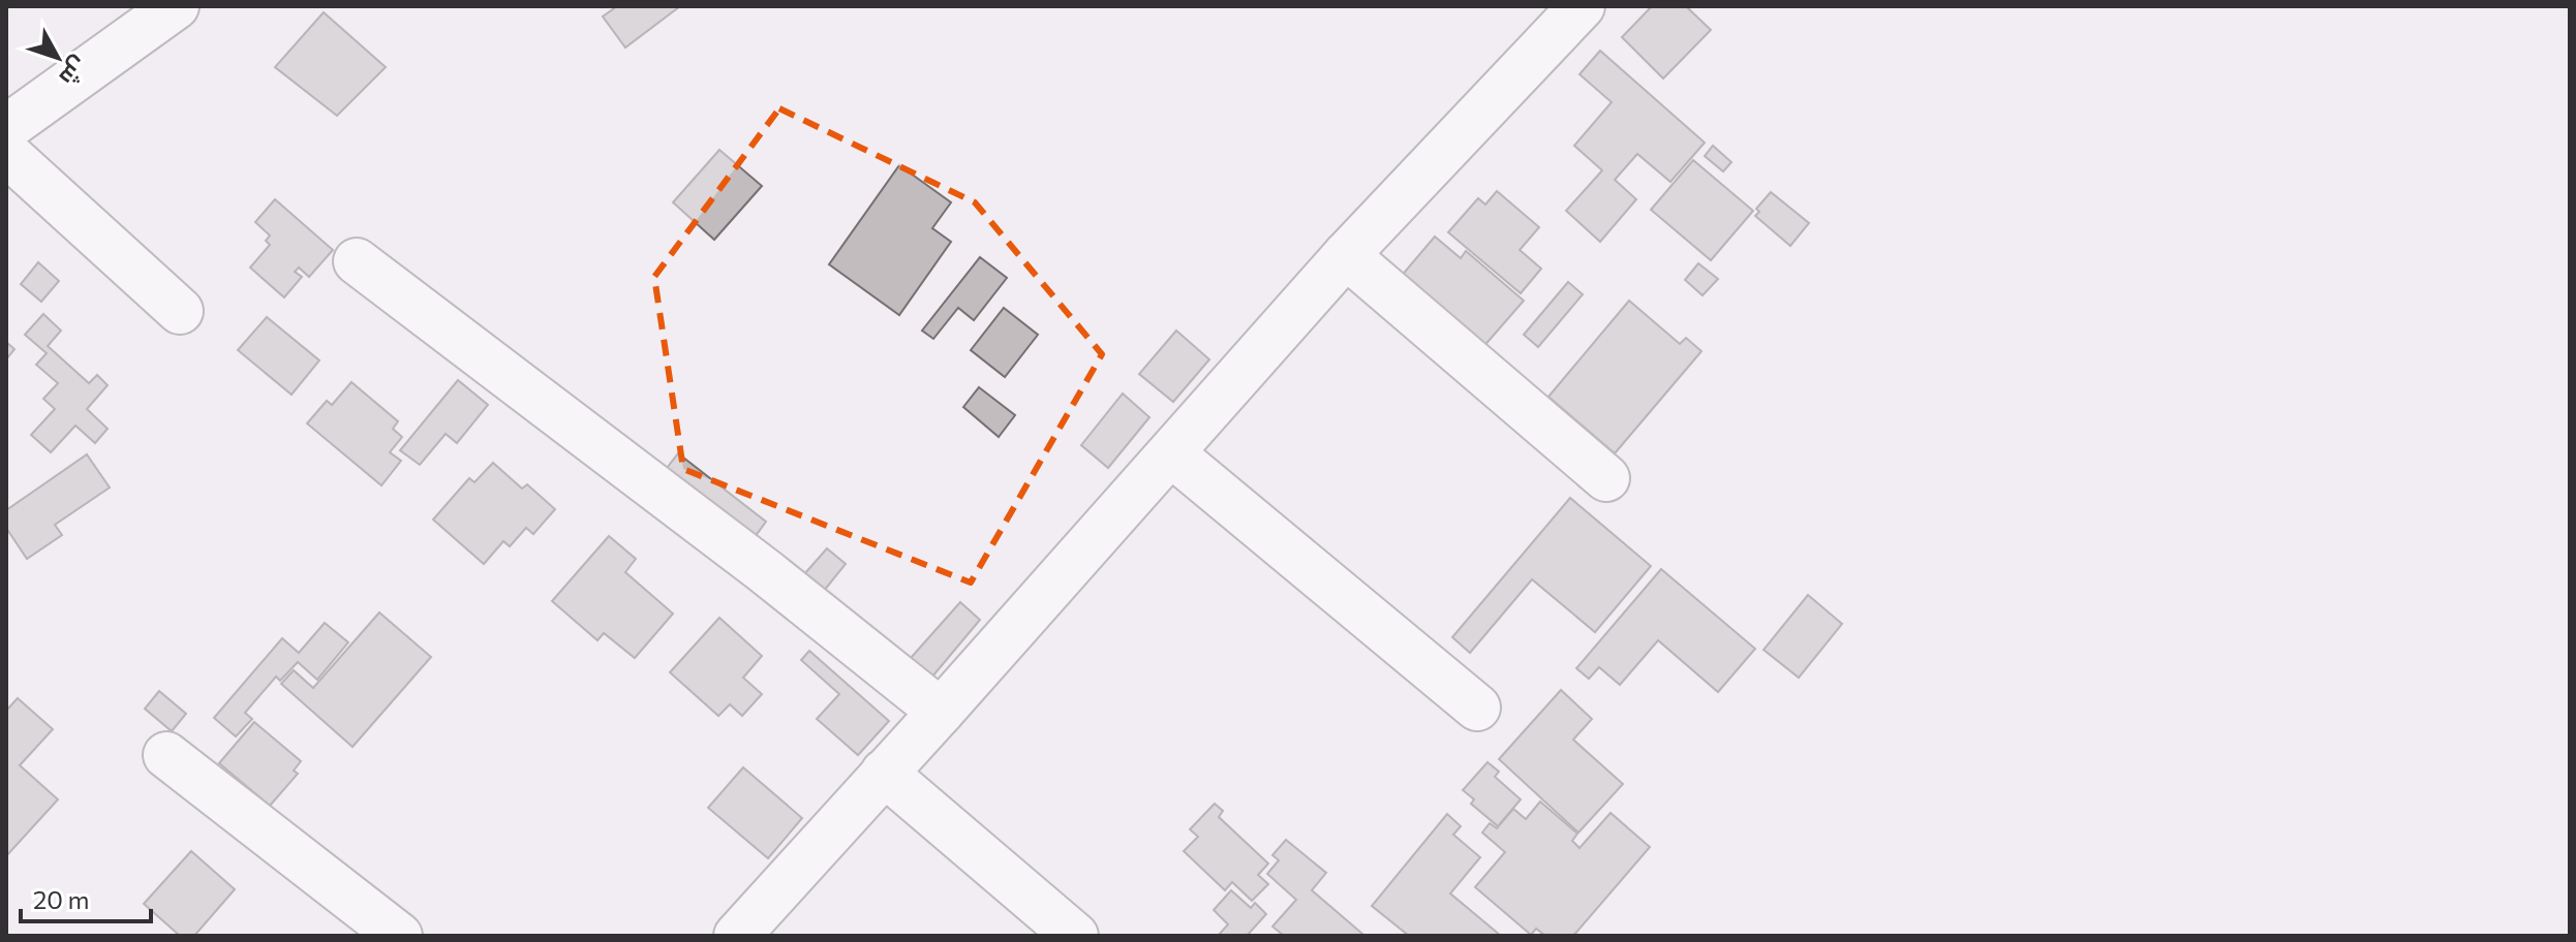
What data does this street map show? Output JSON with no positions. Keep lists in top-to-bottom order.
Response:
{
  "scale_bar": "20 m",
  "north": "bottom right"
}
